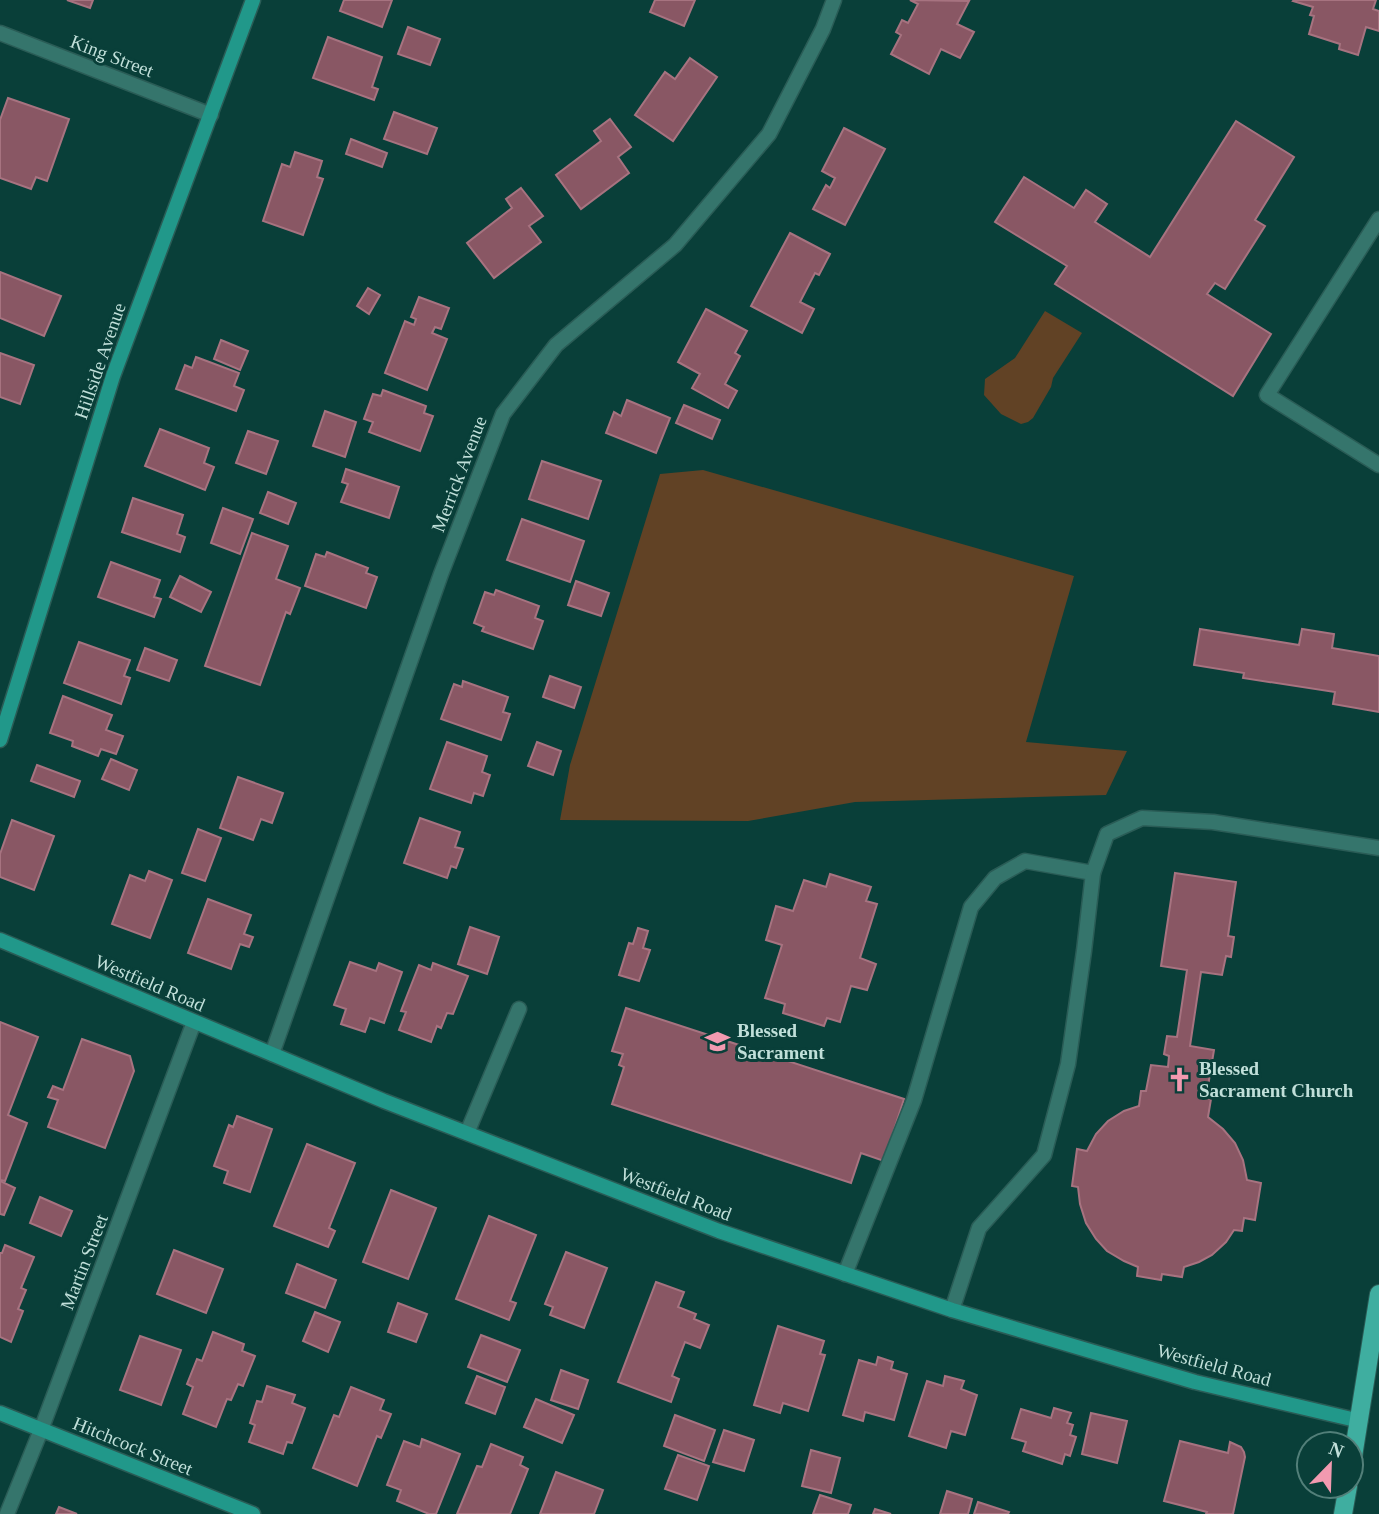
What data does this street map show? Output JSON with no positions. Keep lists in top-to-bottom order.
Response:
{
  "streets": {
    "main road": ["Hillside Avenue", "Westfield Road", "Hitchcock Street"],
    "street": ["King Street", "Merrick Avenue", "Martin Street"]
  },
  "crossings": [
    ["King Street", "Hillside Avenue"],
    ["Merrick Avenue", "Westfield Road"],
    ["Westfield Road", "Martin Street"],
    ["Martin Street", "Hitchcock Street"]
  ],
  "places": {
    "school or university": ["Blessed Sacrament"],
    "church": ["Blessed Sacrament Church"]
  },
  "north": "top right"
}
